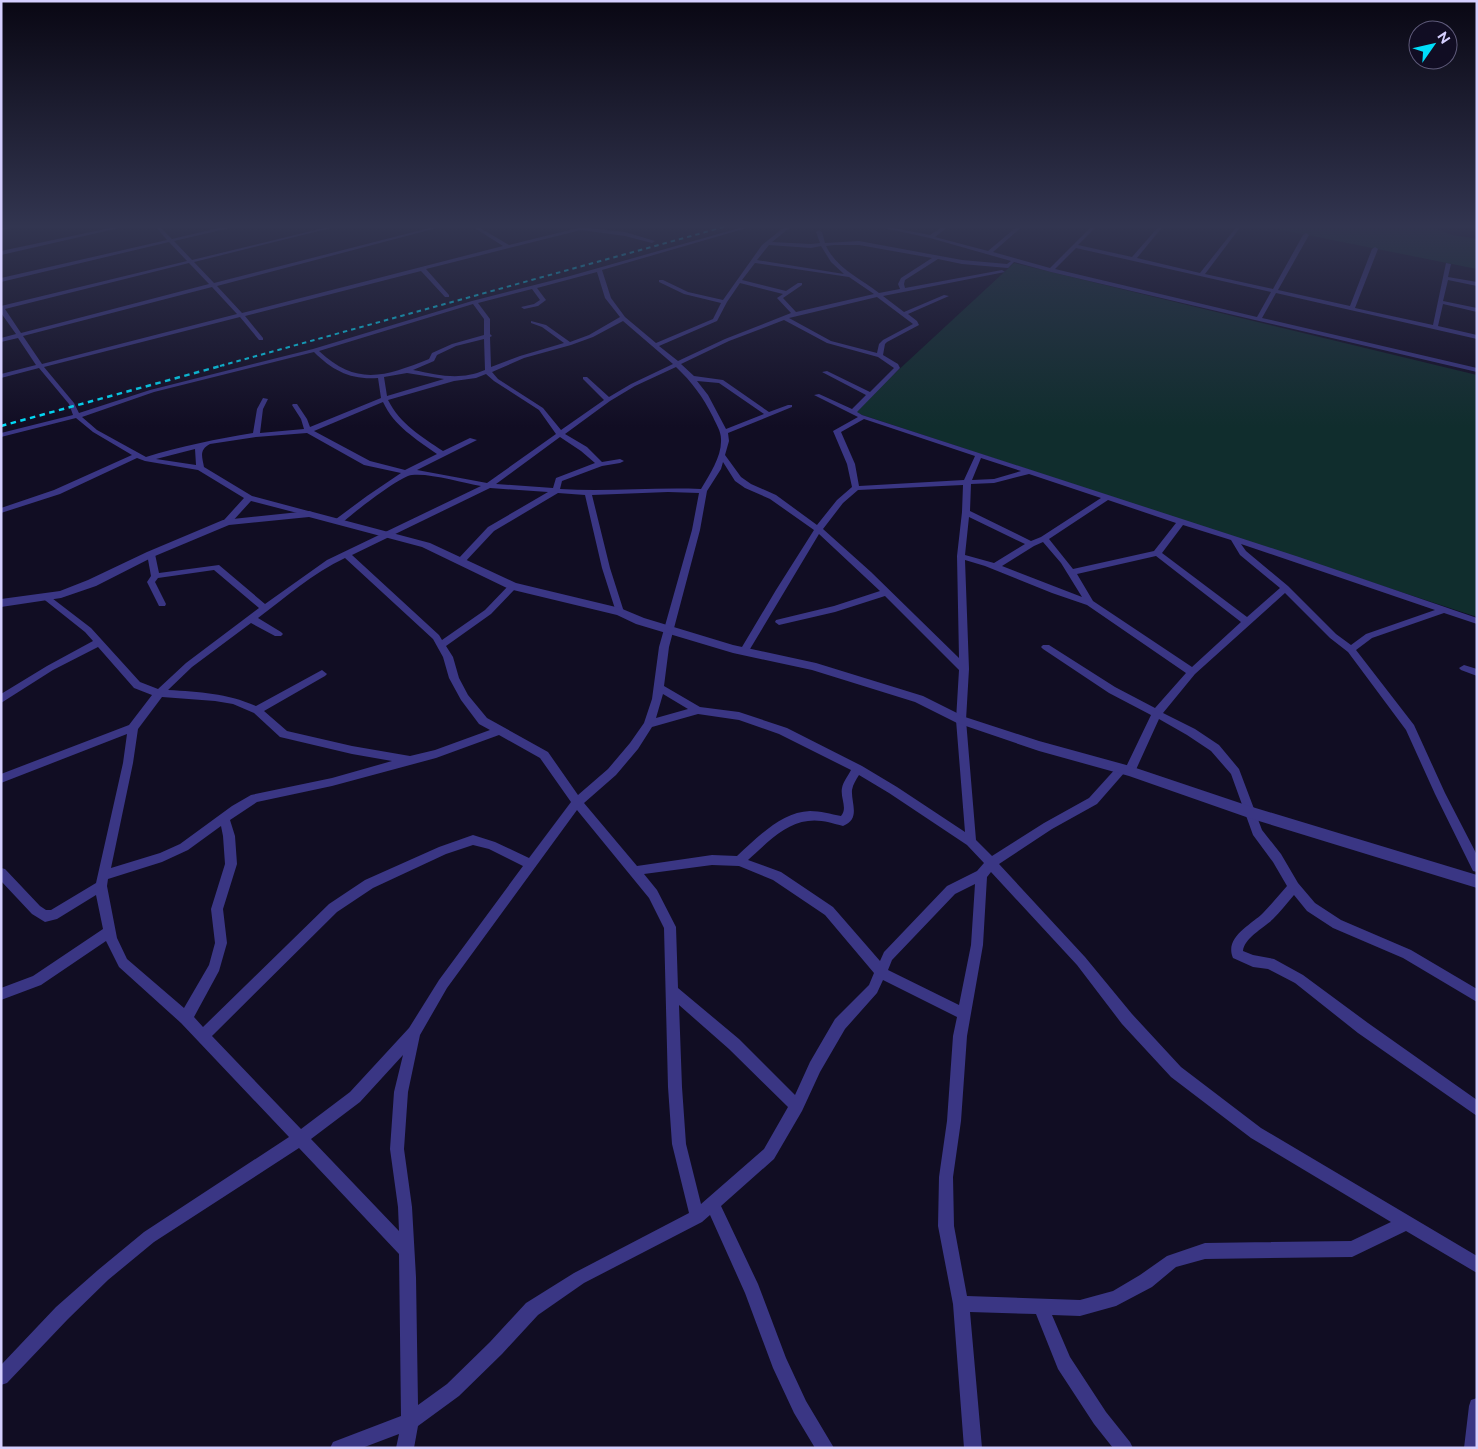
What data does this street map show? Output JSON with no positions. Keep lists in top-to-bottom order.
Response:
{
  "north": "top right"
}
